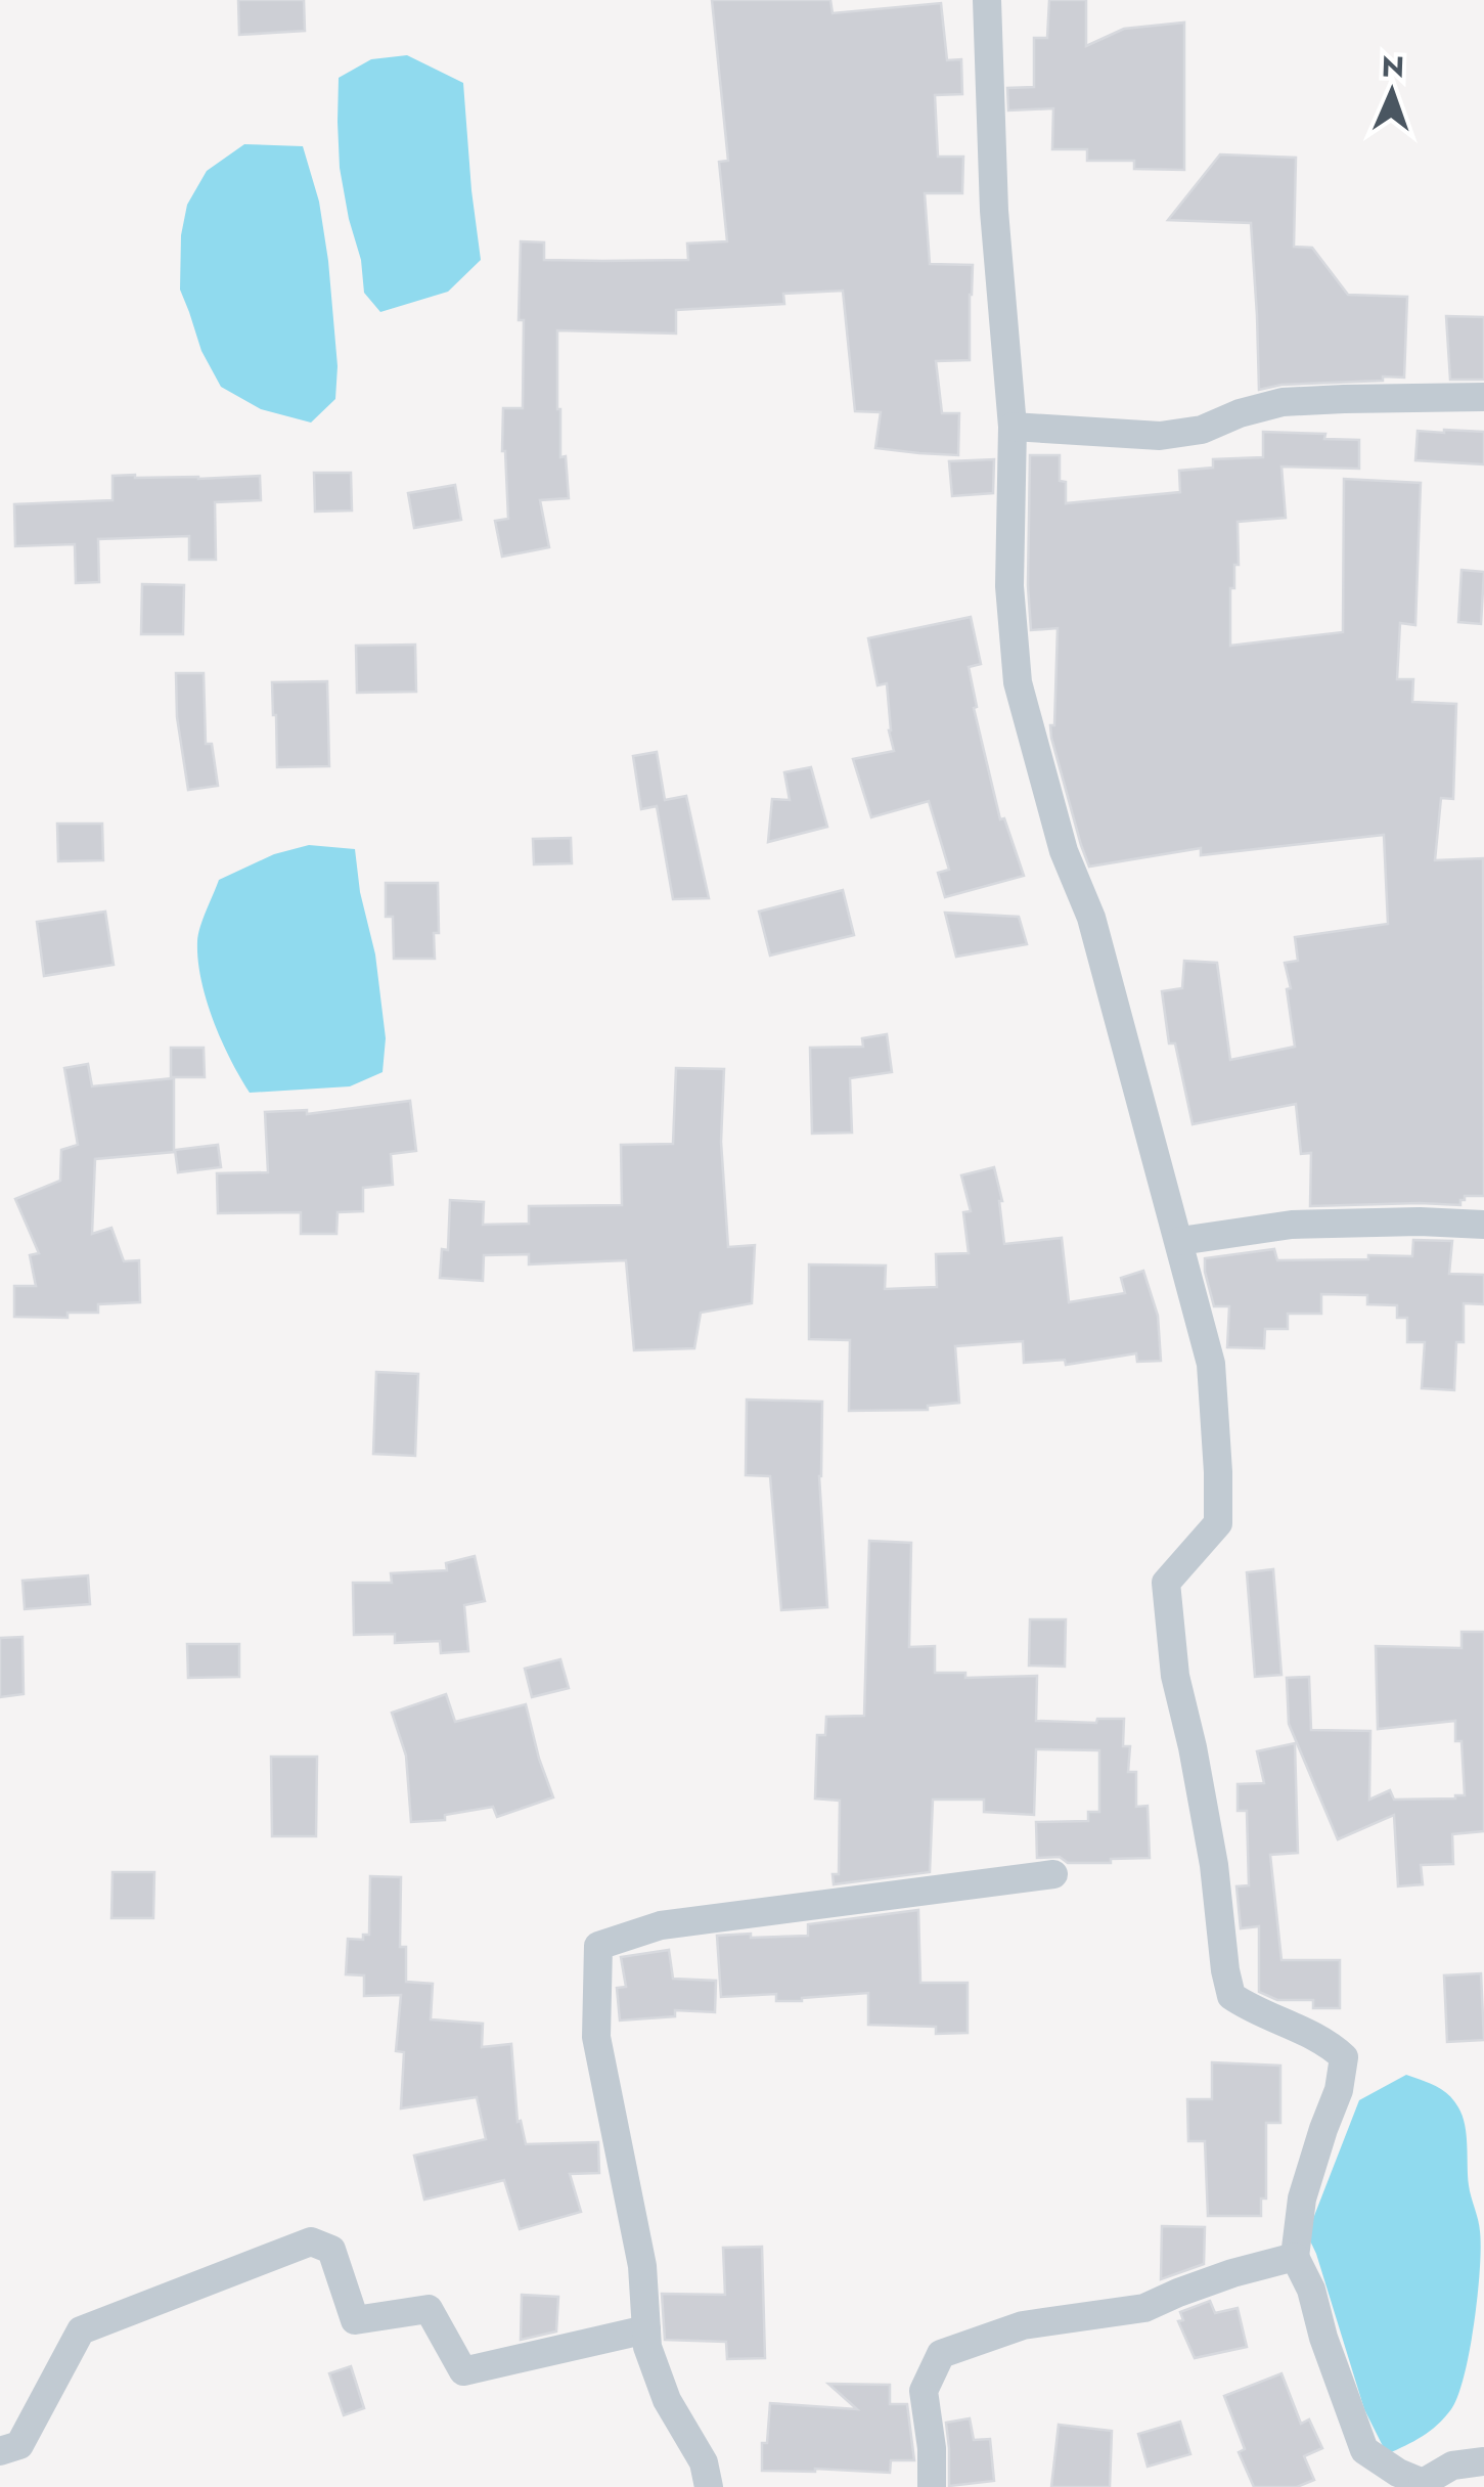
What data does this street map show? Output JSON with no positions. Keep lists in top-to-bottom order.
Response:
{
  "north": "top"
}
